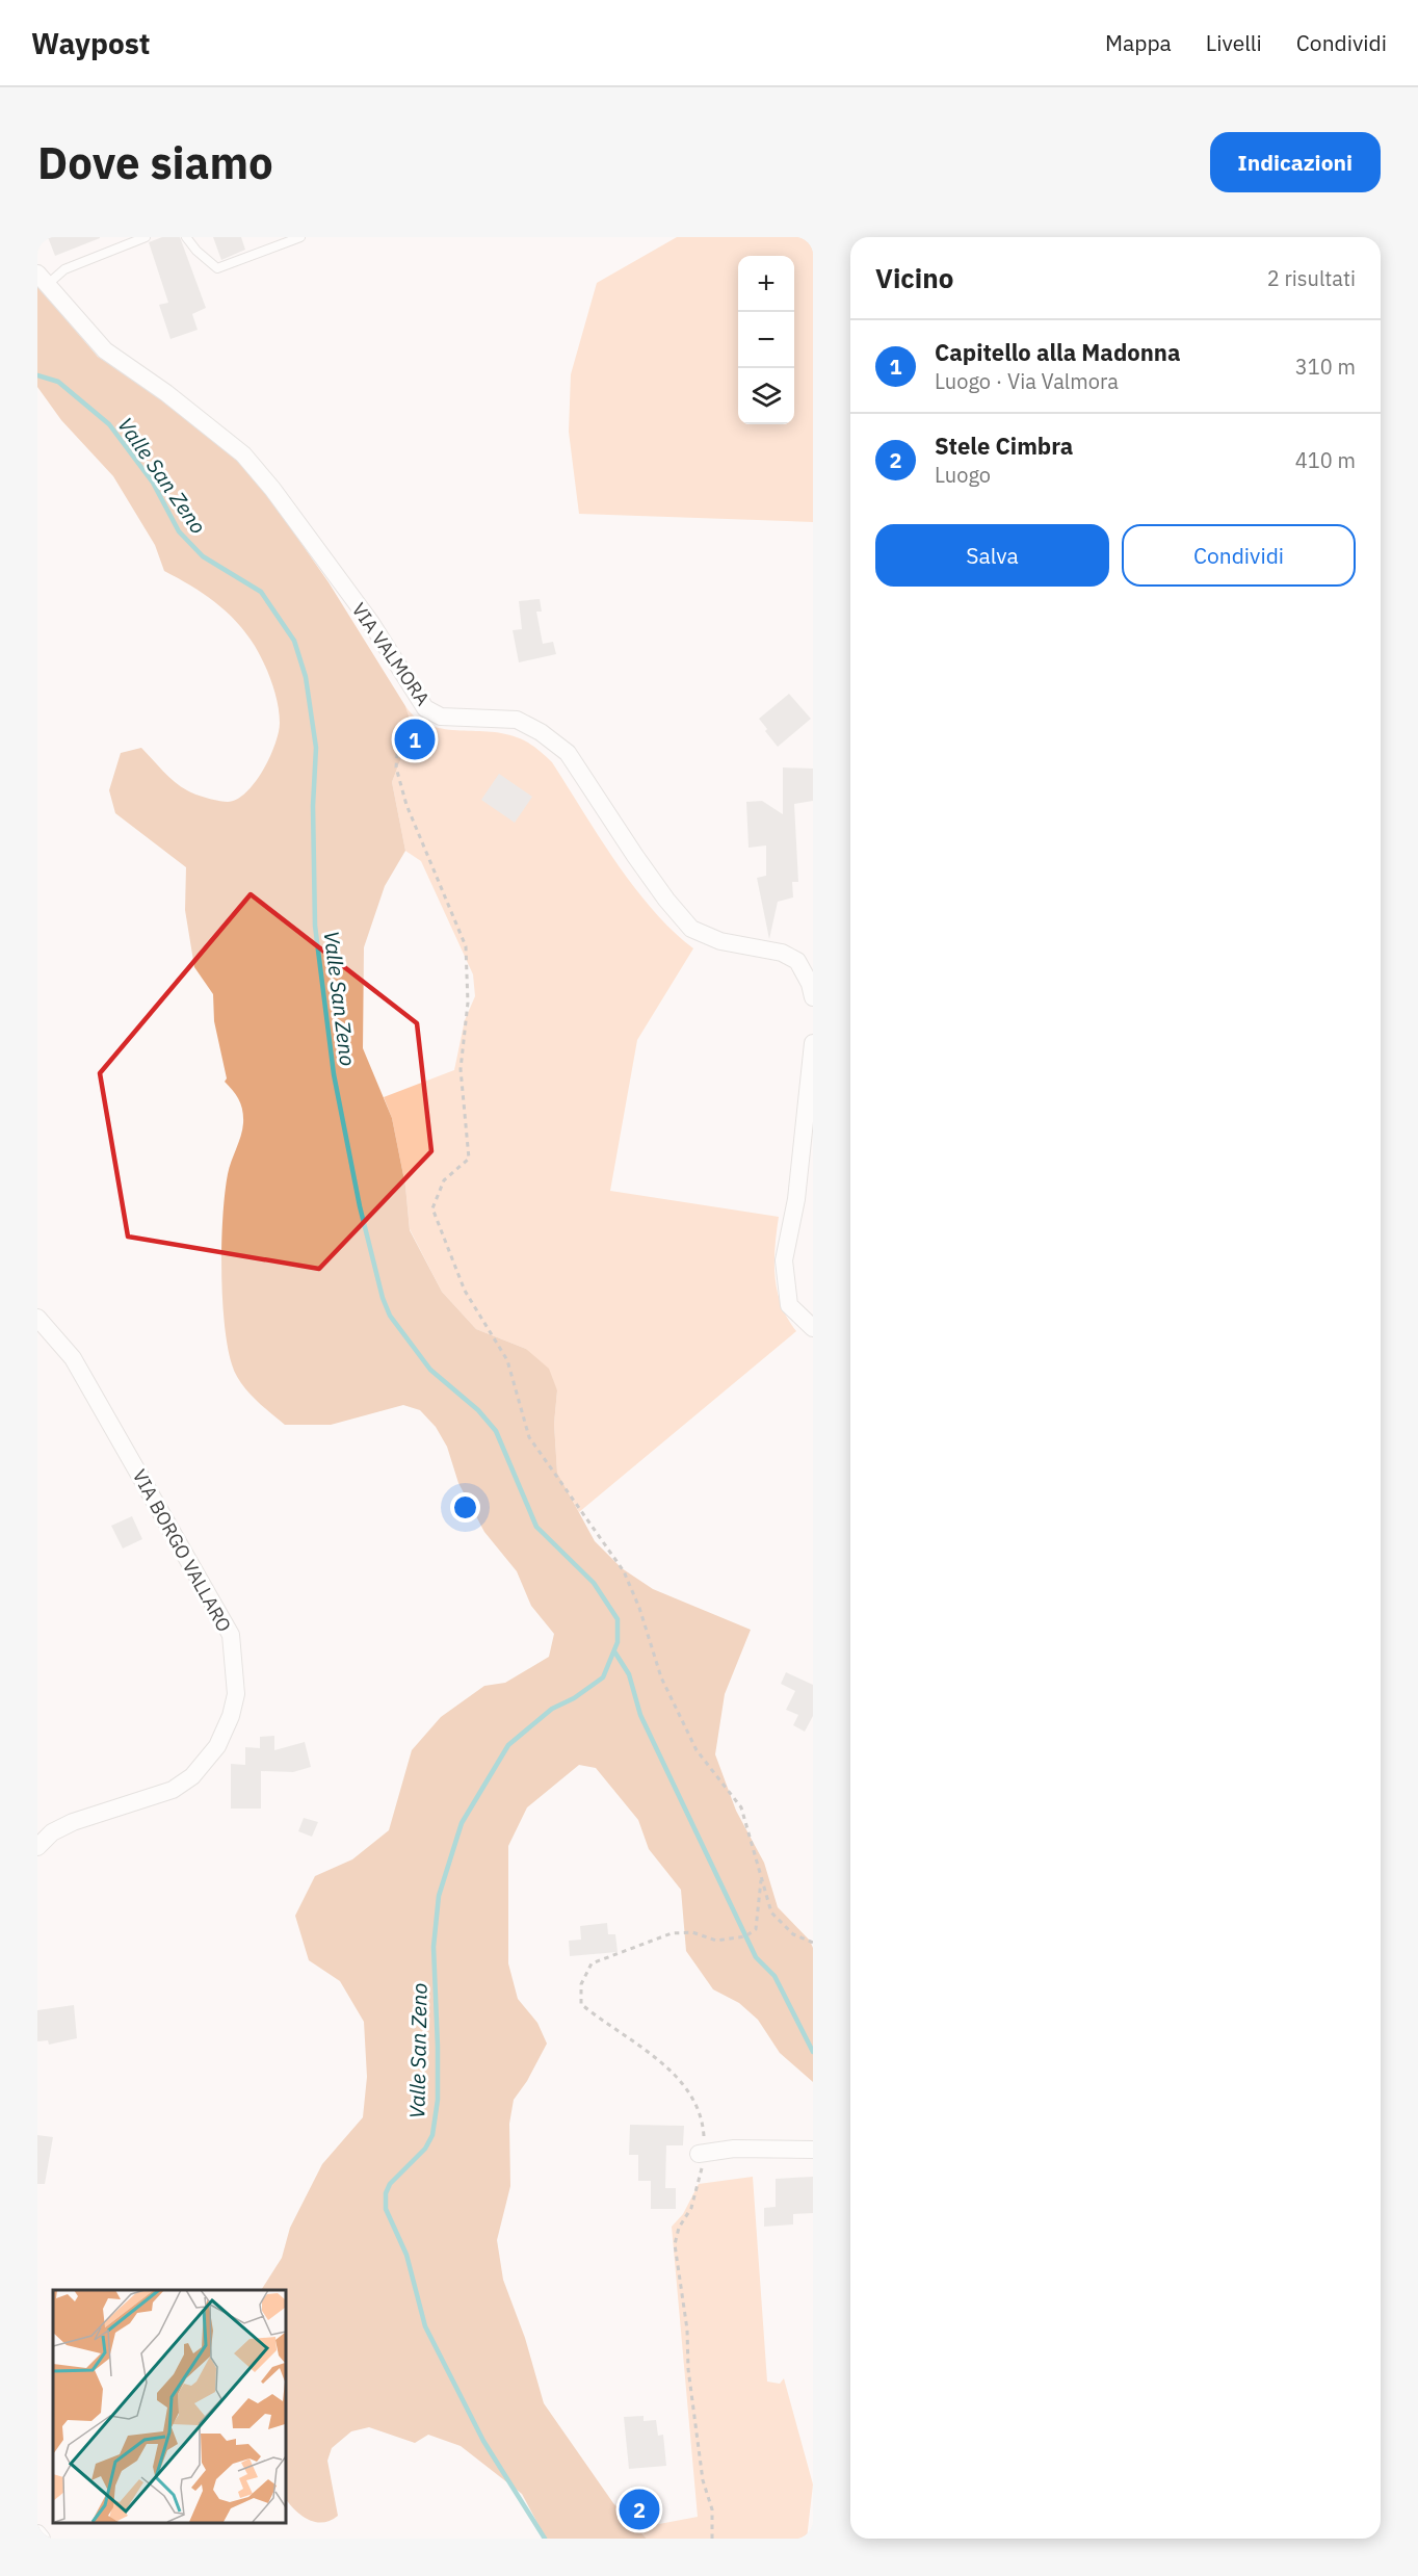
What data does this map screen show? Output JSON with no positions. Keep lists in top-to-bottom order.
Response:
{
  "streets": {
    "street": ["VIA VALMORA", "VIA BORGO VALLARO"]
  },
  "water": ["Valle San Zeno"],
  "page": {
    "header": "Waypost",
    "nav": ["Mappa", "Livelli", "Condividi"],
    "buttons": [
      "Indicazioni",
      ["Salva", "Condividi"]
    ],
    "title": "Dove siamo",
    "heading": ["Vicino", "2 risultati"],
    "map_buttons": ["+", "−"],
    "list": [
      {
        "mark": "1",
        "name": "Capitello alla Madonna",
        "note": "Luogo · Via Valmora",
        "value": "310 m"
      },
      {
        "mark": "2",
        "name": "Stele Cimbra",
        "note": "Luogo",
        "value": "410 m"
      }
    ],
    "pins": ["1", "2"]
  }
}
